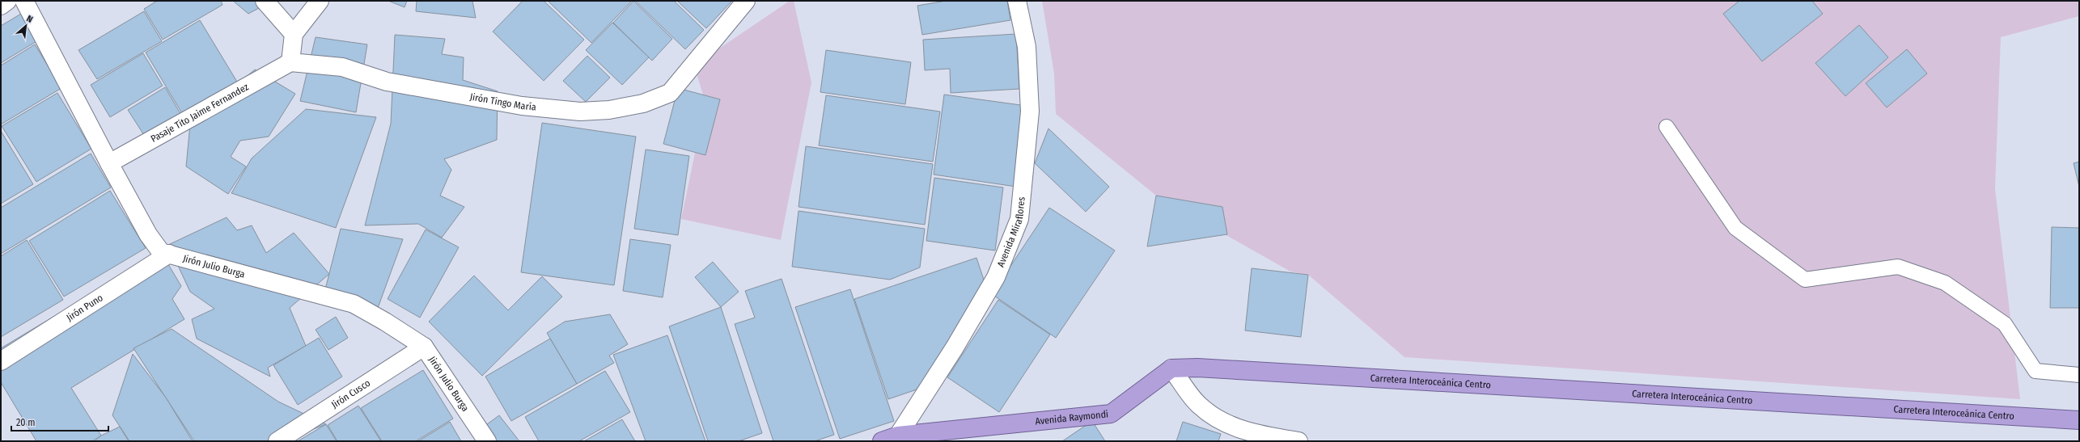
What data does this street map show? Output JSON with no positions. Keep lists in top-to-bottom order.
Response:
{
  "streets": {
    "highway": ["Carretera Interoceánica Centro", "Avenida Raymondi"],
    "street": [
      "Jirón Tingo María",
      "Pasaje Tito Jaime Fernandez",
      "Avenida Miraflores",
      "Jirón Julio Burga",
      "Jirón Puno",
      "Jirón Cusco"
    ]
  },
  "crossings": [
    ["Jirón Tingo María", "Pasaje Tito Jaime Fernandez"],
    ["Pasaje Tito Jaime Fernandez", "Jirón Julio Burga"],
    ["Avenida Miraflores", "Avenida Raymondi"],
    ["Jirón Julio Burga", "Jirón Puno"],
    ["Jirón Julio Burga", "Jirón Cusco"],
    ["Carretera Interoceánica Centro", "Avenida Raymondi"]
  ],
  "scale_bar": "20 m",
  "north": "top right"
}
